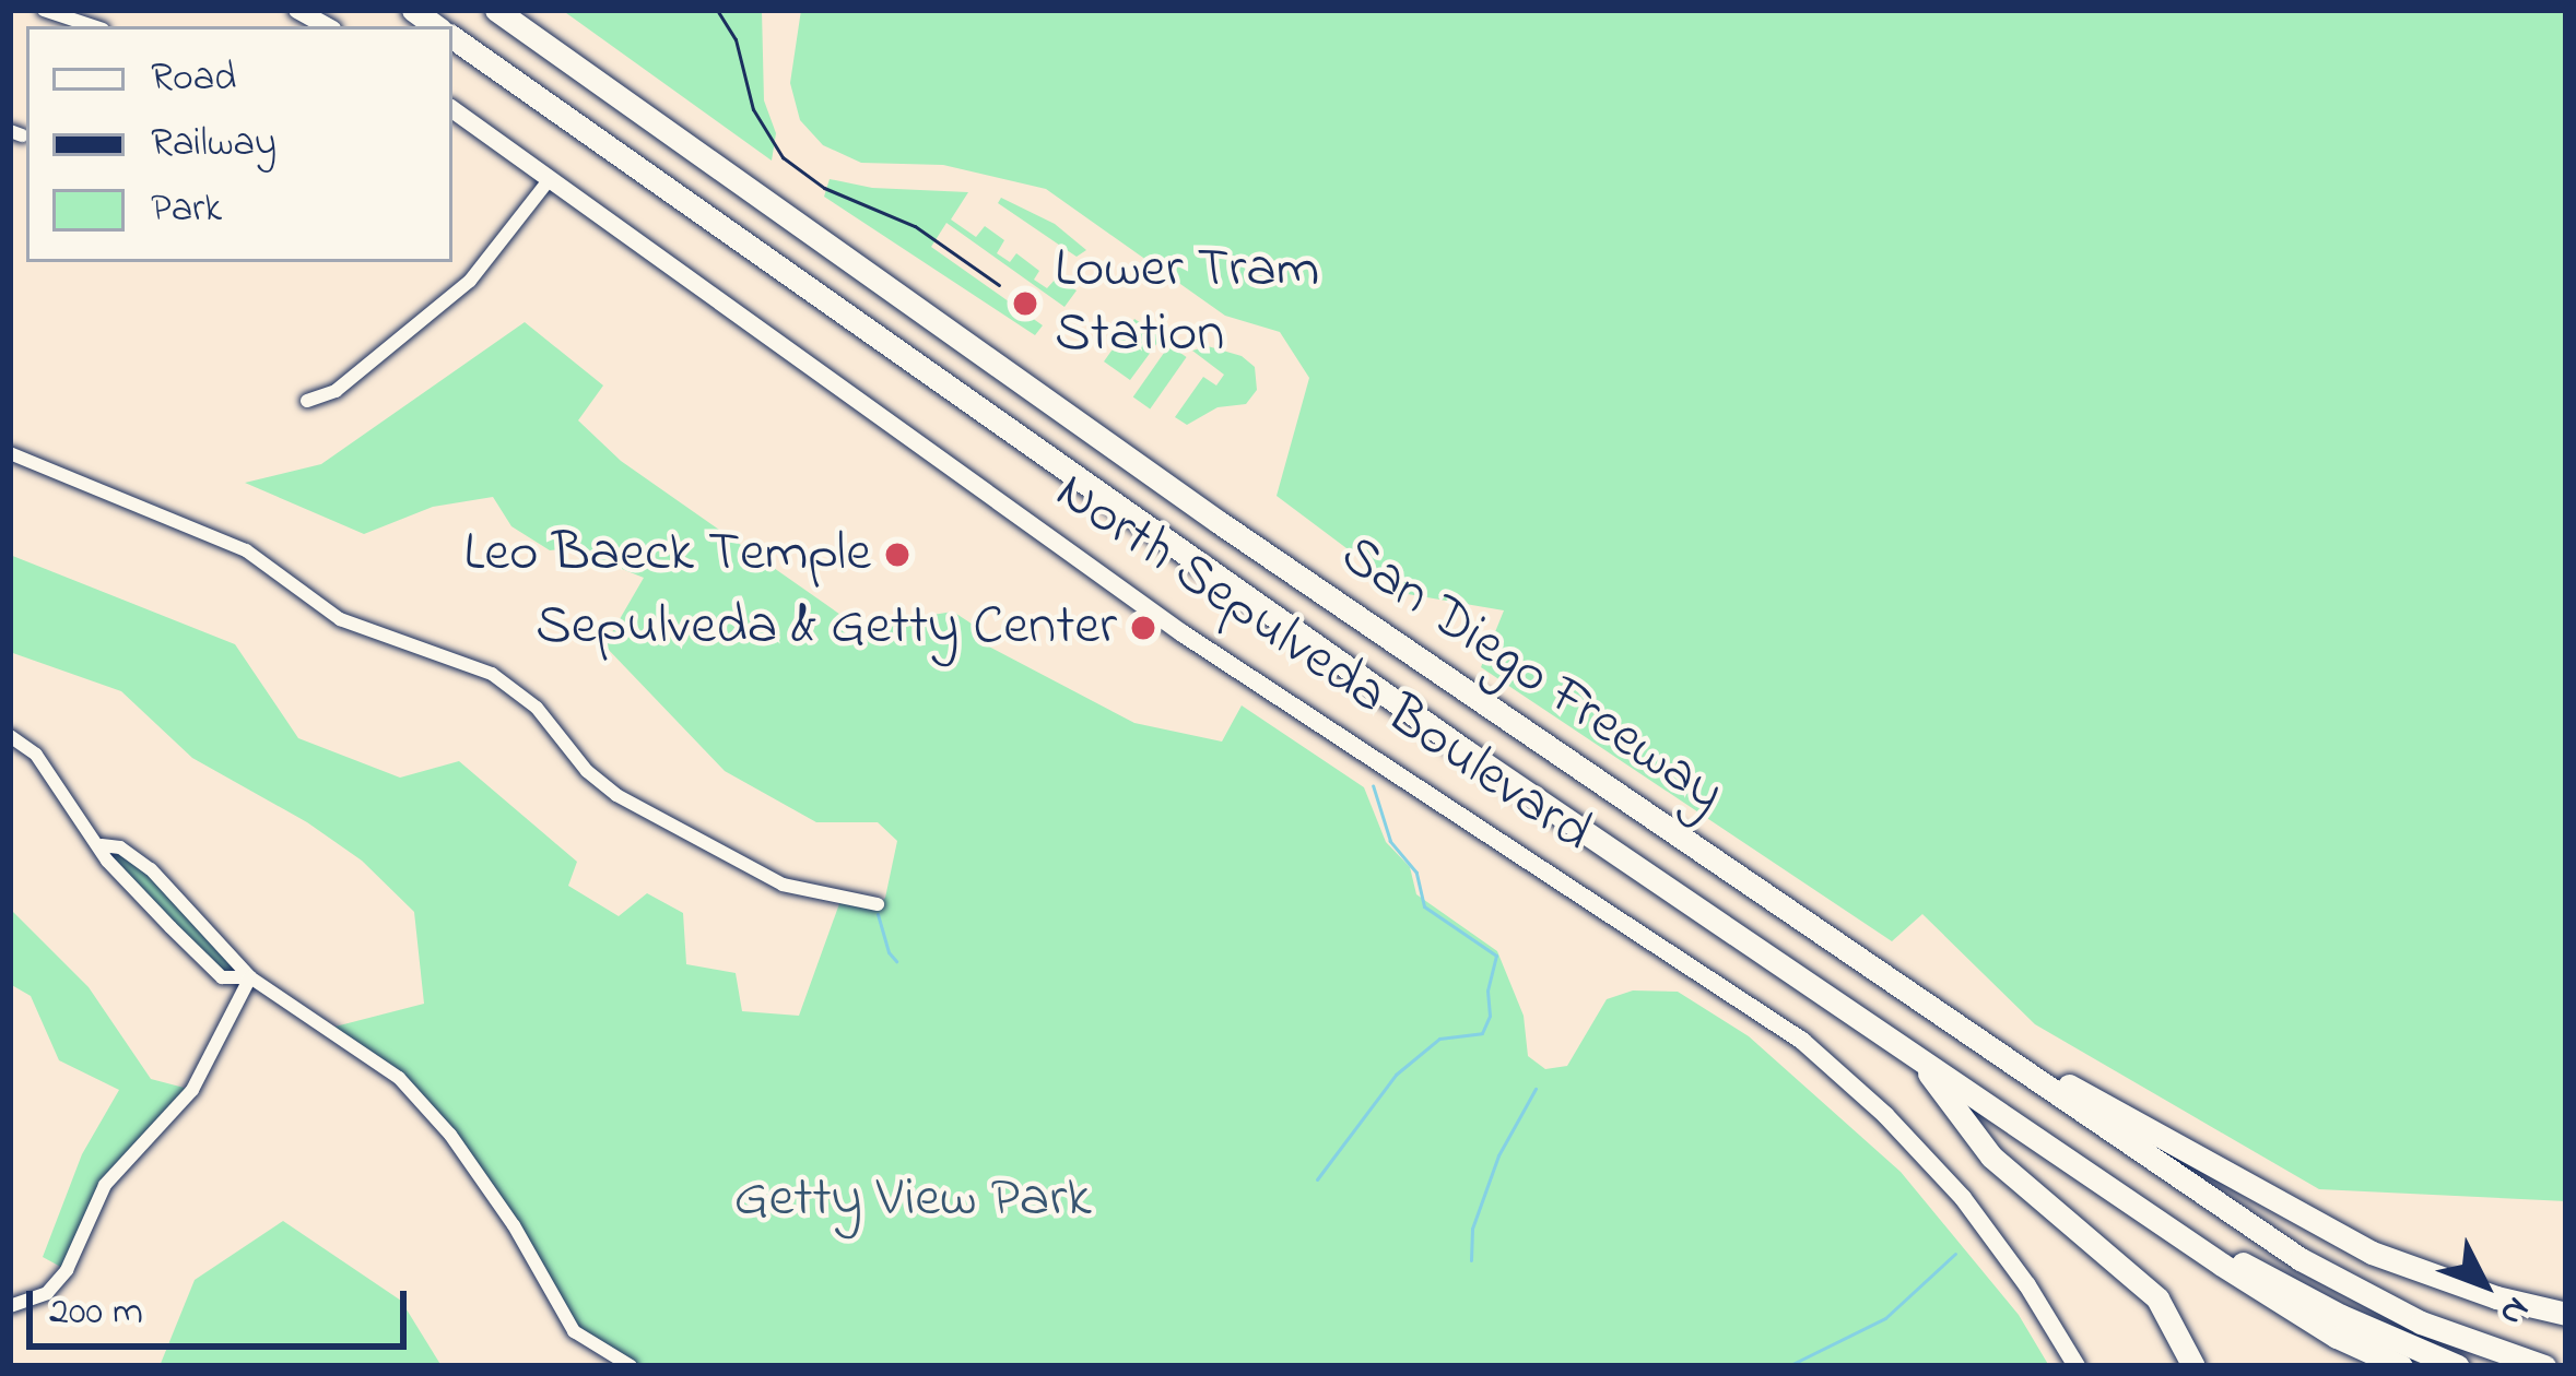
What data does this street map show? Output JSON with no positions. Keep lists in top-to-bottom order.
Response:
{
  "streets": {
    "highway": ["San Diego Freeway"],
    "main road": ["North Sepulveda Boulevard"]
  },
  "parks": ["Getty View Park"],
  "places": ["Lower Tram Station", "Leo Baeck Temple", "Sepulveda & Getty Center"],
  "legend": ["Road", "Railway", "Park"],
  "scale_bar": "200 m",
  "north": "bottom right"
}
